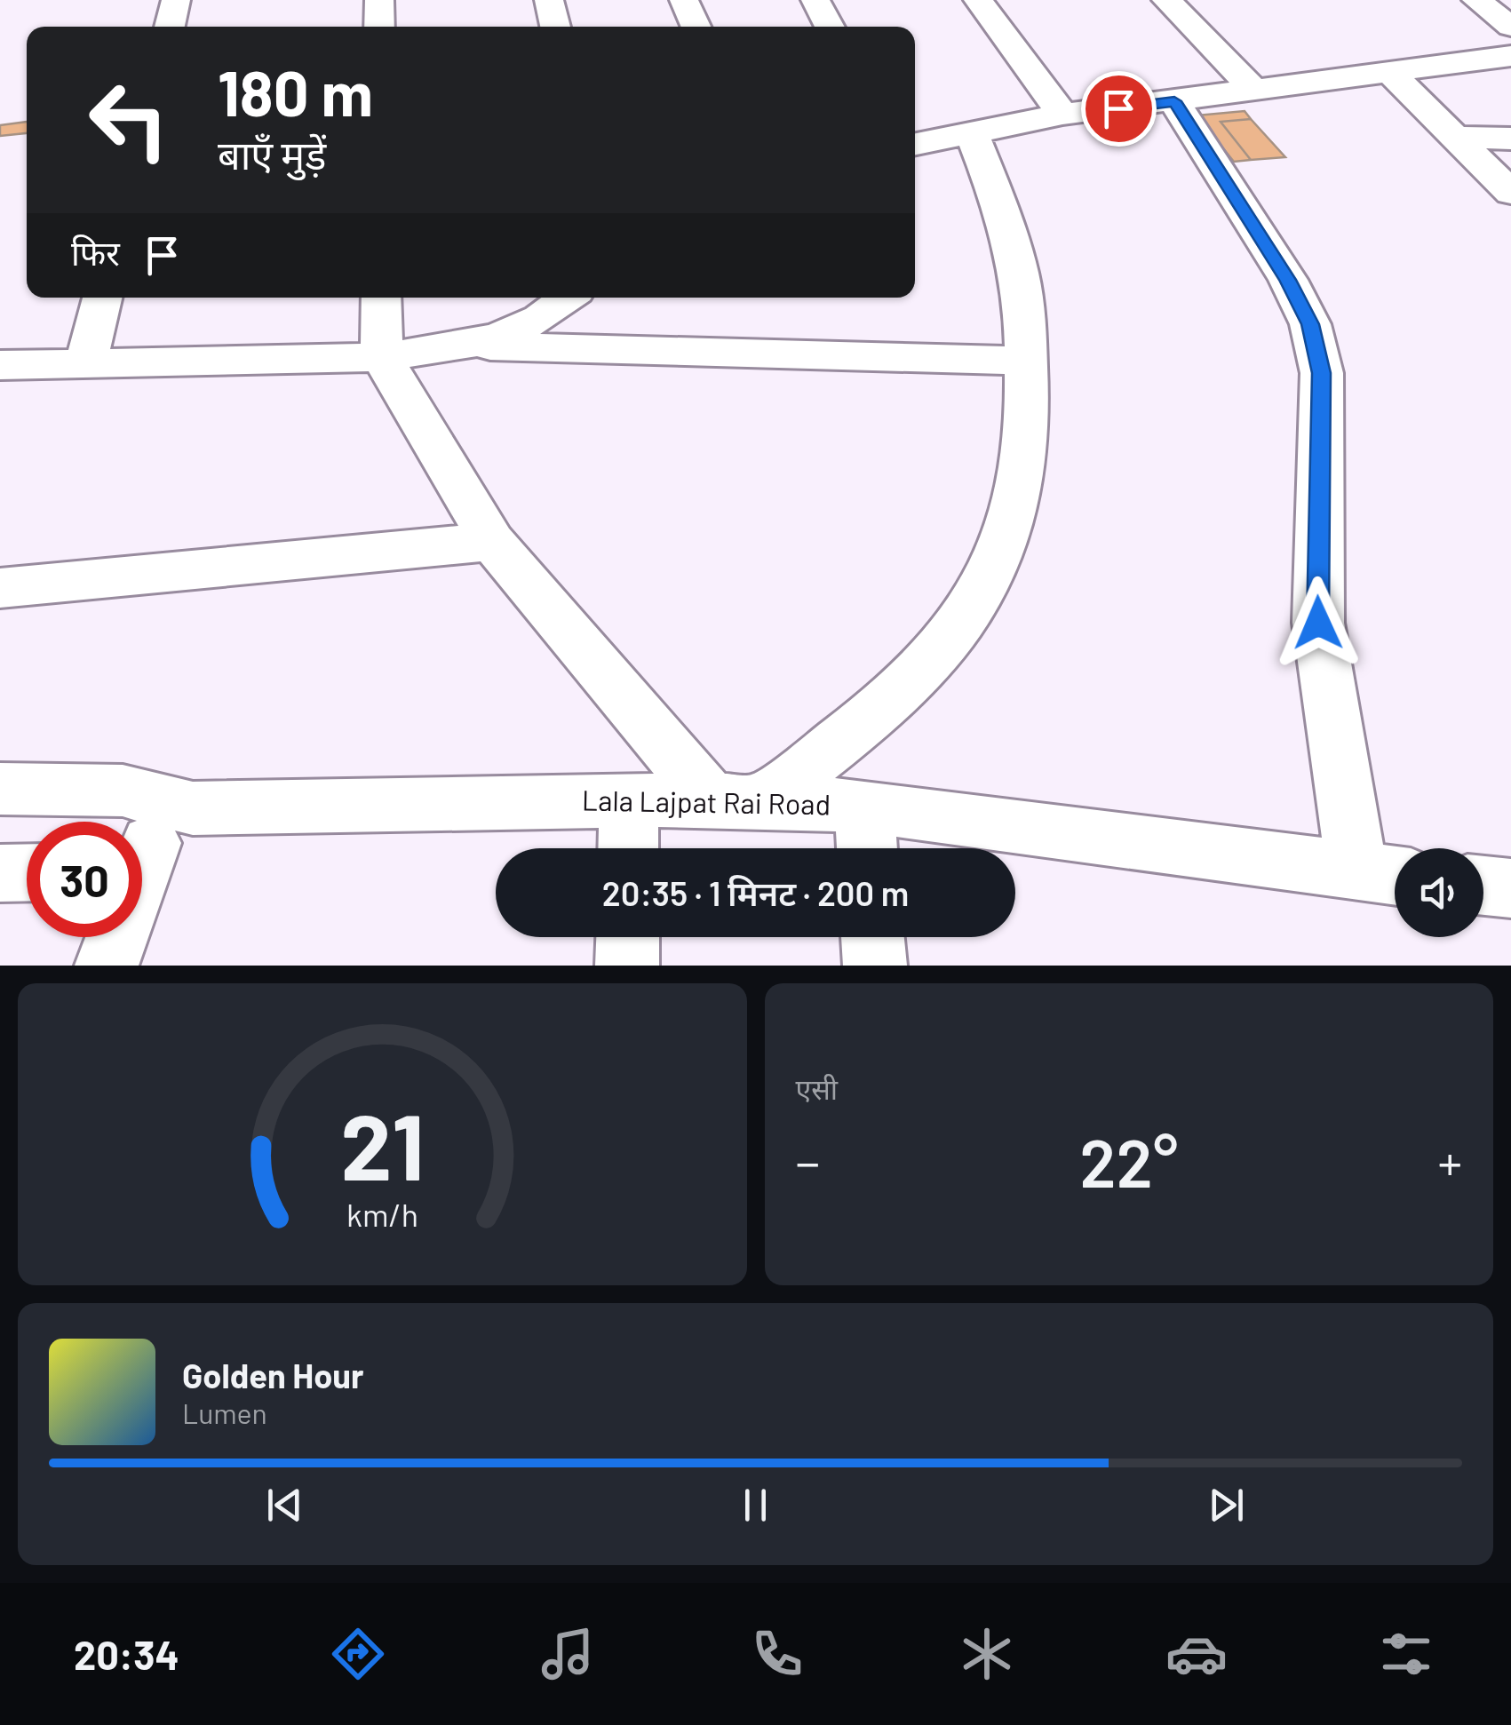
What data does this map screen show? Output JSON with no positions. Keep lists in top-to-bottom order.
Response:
{
  "streets": {
    "street": ["Lala Lajpat Rai Road"]
  },
  "page": {
    "turn": ["180 m", "बाएँ मुड़ें"],
    "then": "फिर",
    "limit": "30",
    "trip": "20:35 · 1 मिनट · 200 m",
    "tile": "एसी",
    "heat": ["−", "22°", "+"],
    "song": ["Golden Hour", "Lumen"],
    "tabs": "20:34",
    "gauge": ["21", "km/h"]
  }
}
